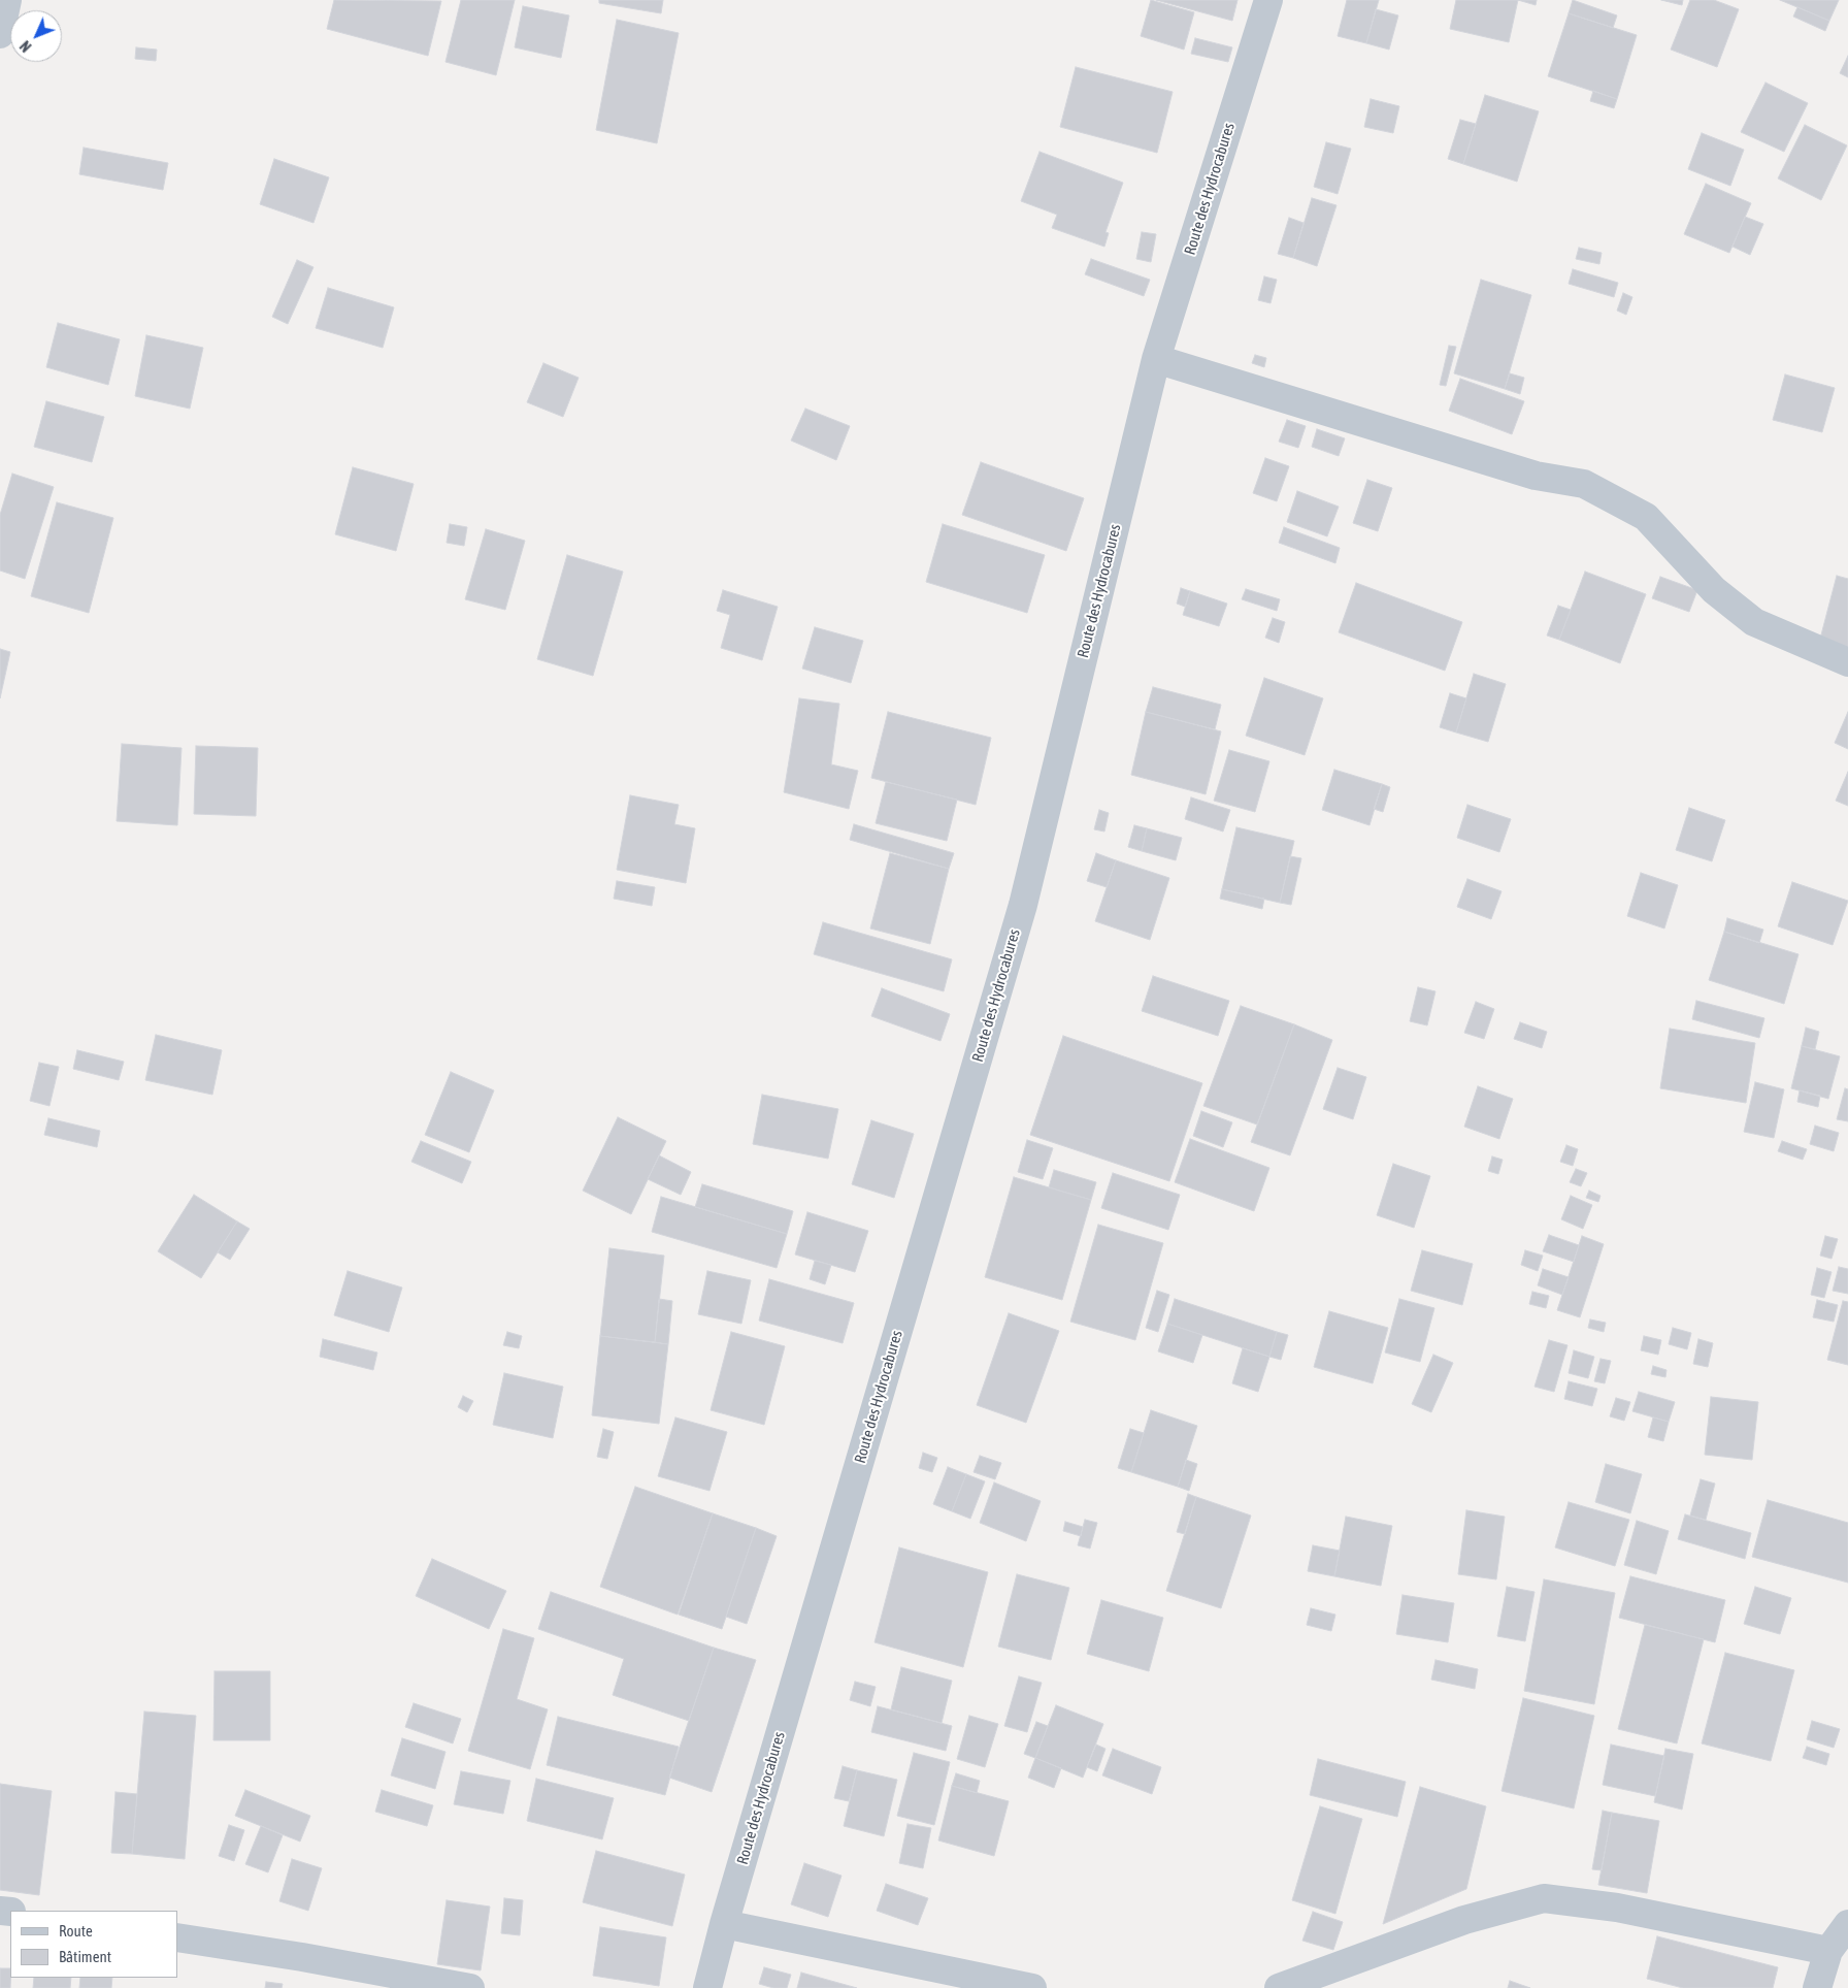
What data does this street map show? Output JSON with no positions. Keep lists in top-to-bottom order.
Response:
{
  "streets": {
    "street": ["Route des Hydrocabures"]
  },
  "legend": ["Route", "Bâtiment"],
  "north": "bottom left"
}
